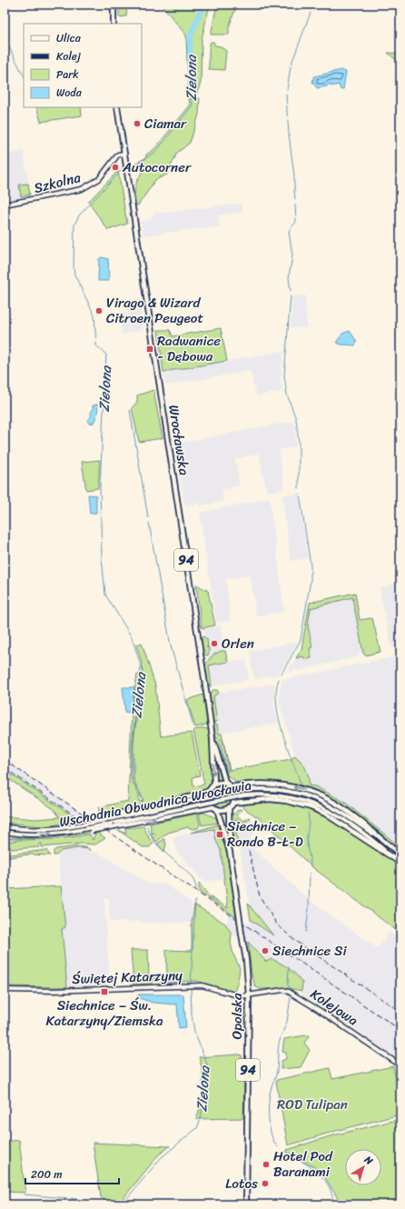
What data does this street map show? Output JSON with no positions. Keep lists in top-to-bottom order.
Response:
{
  "streets": {
    "main road": [
      "Szkolna",
      "Wrocławska",
      "94",
      "Wschodnia Obwodnica Wrocławia",
      "Świętej Katarzyny",
      "Kolejowa",
      "Opolska"
    ]
  },
  "crossings": [
    ["Szkolna", "Wrocławska"],
    ["Szkolna", "94"],
    ["Wrocławska", "94"],
    ["94", "Opolska"],
    ["Świętej Katarzyny", "Kolejowa"],
    ["Świętej Katarzyny", "Opolska"],
    ["Kolejowa", "Opolska"]
  ],
  "water": ["Zielona"],
  "parks": ["ROD Tulipan"],
  "places": {
    "other": [
      "Ciamar",
      "Autocorner",
      "Virago & Wizard Citroen Peugeot",
      "Orlen",
      "Siechnice Si",
      "Hotel Pod Baranami",
      "Lotos"
    ],
    "transit": ["Radwanice - Dębowa", "Siechnice – Rondo B-Ł-D", "Siechnice – Św. Katarzyny/Ziemska"]
  },
  "legend": [
    "Ulica",
    "Kolej",
    "Park",
    "Woda"
  ],
  "scale_bar": "200 m",
  "north": "top right"
}
